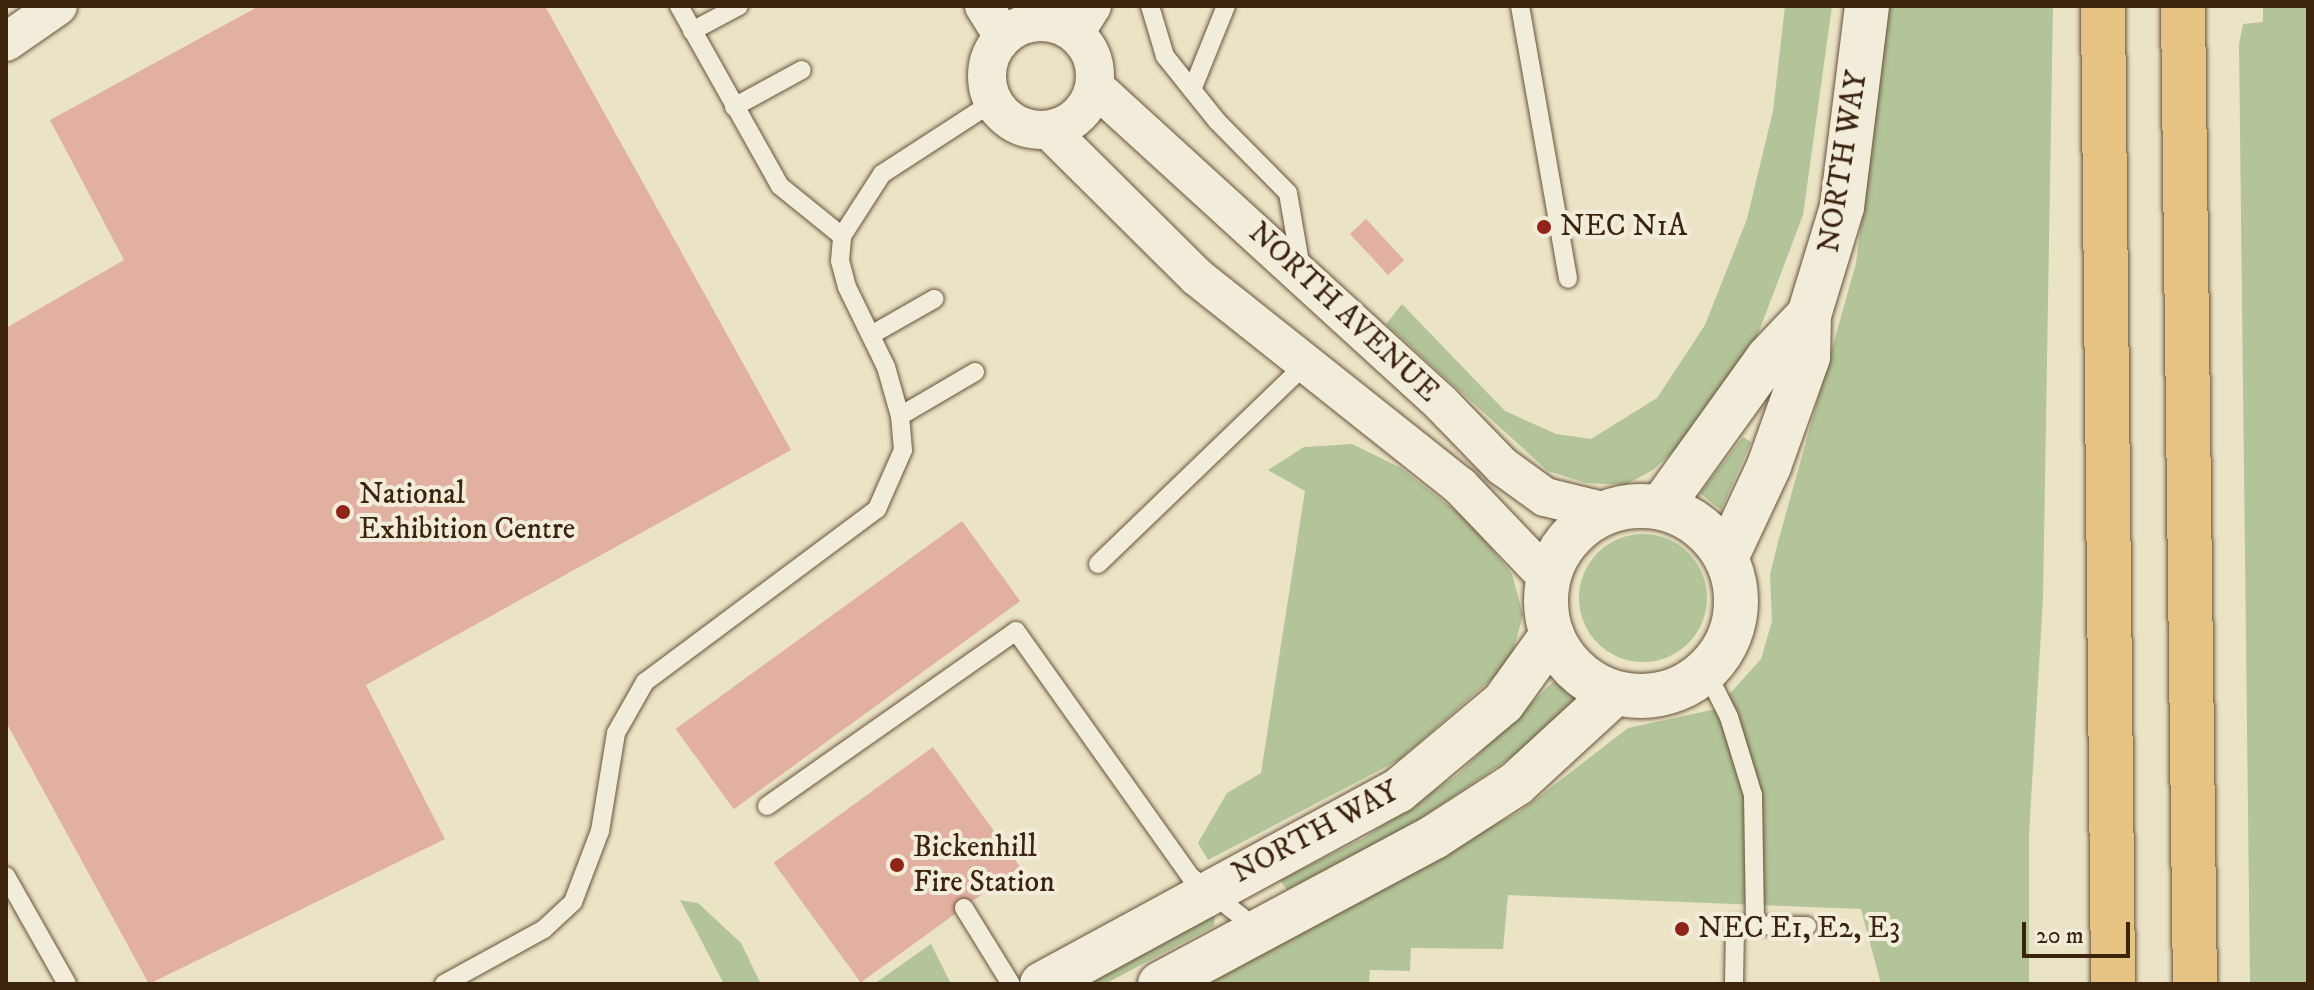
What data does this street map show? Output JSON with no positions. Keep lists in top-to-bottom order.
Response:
{
  "streets": {
    "street": ["NORTH WAY", "NORTH AVENUE"]
  },
  "crossings": [
    ["NORTH WAY", "NORTH AVENUE"]
  ],
  "places": [
    "NEC N1A",
    "National Exhibition Centre",
    "Bickenhill Fire Station",
    "NEC E1, E2, E3"
  ],
  "scale_bar": "20 m"
}
